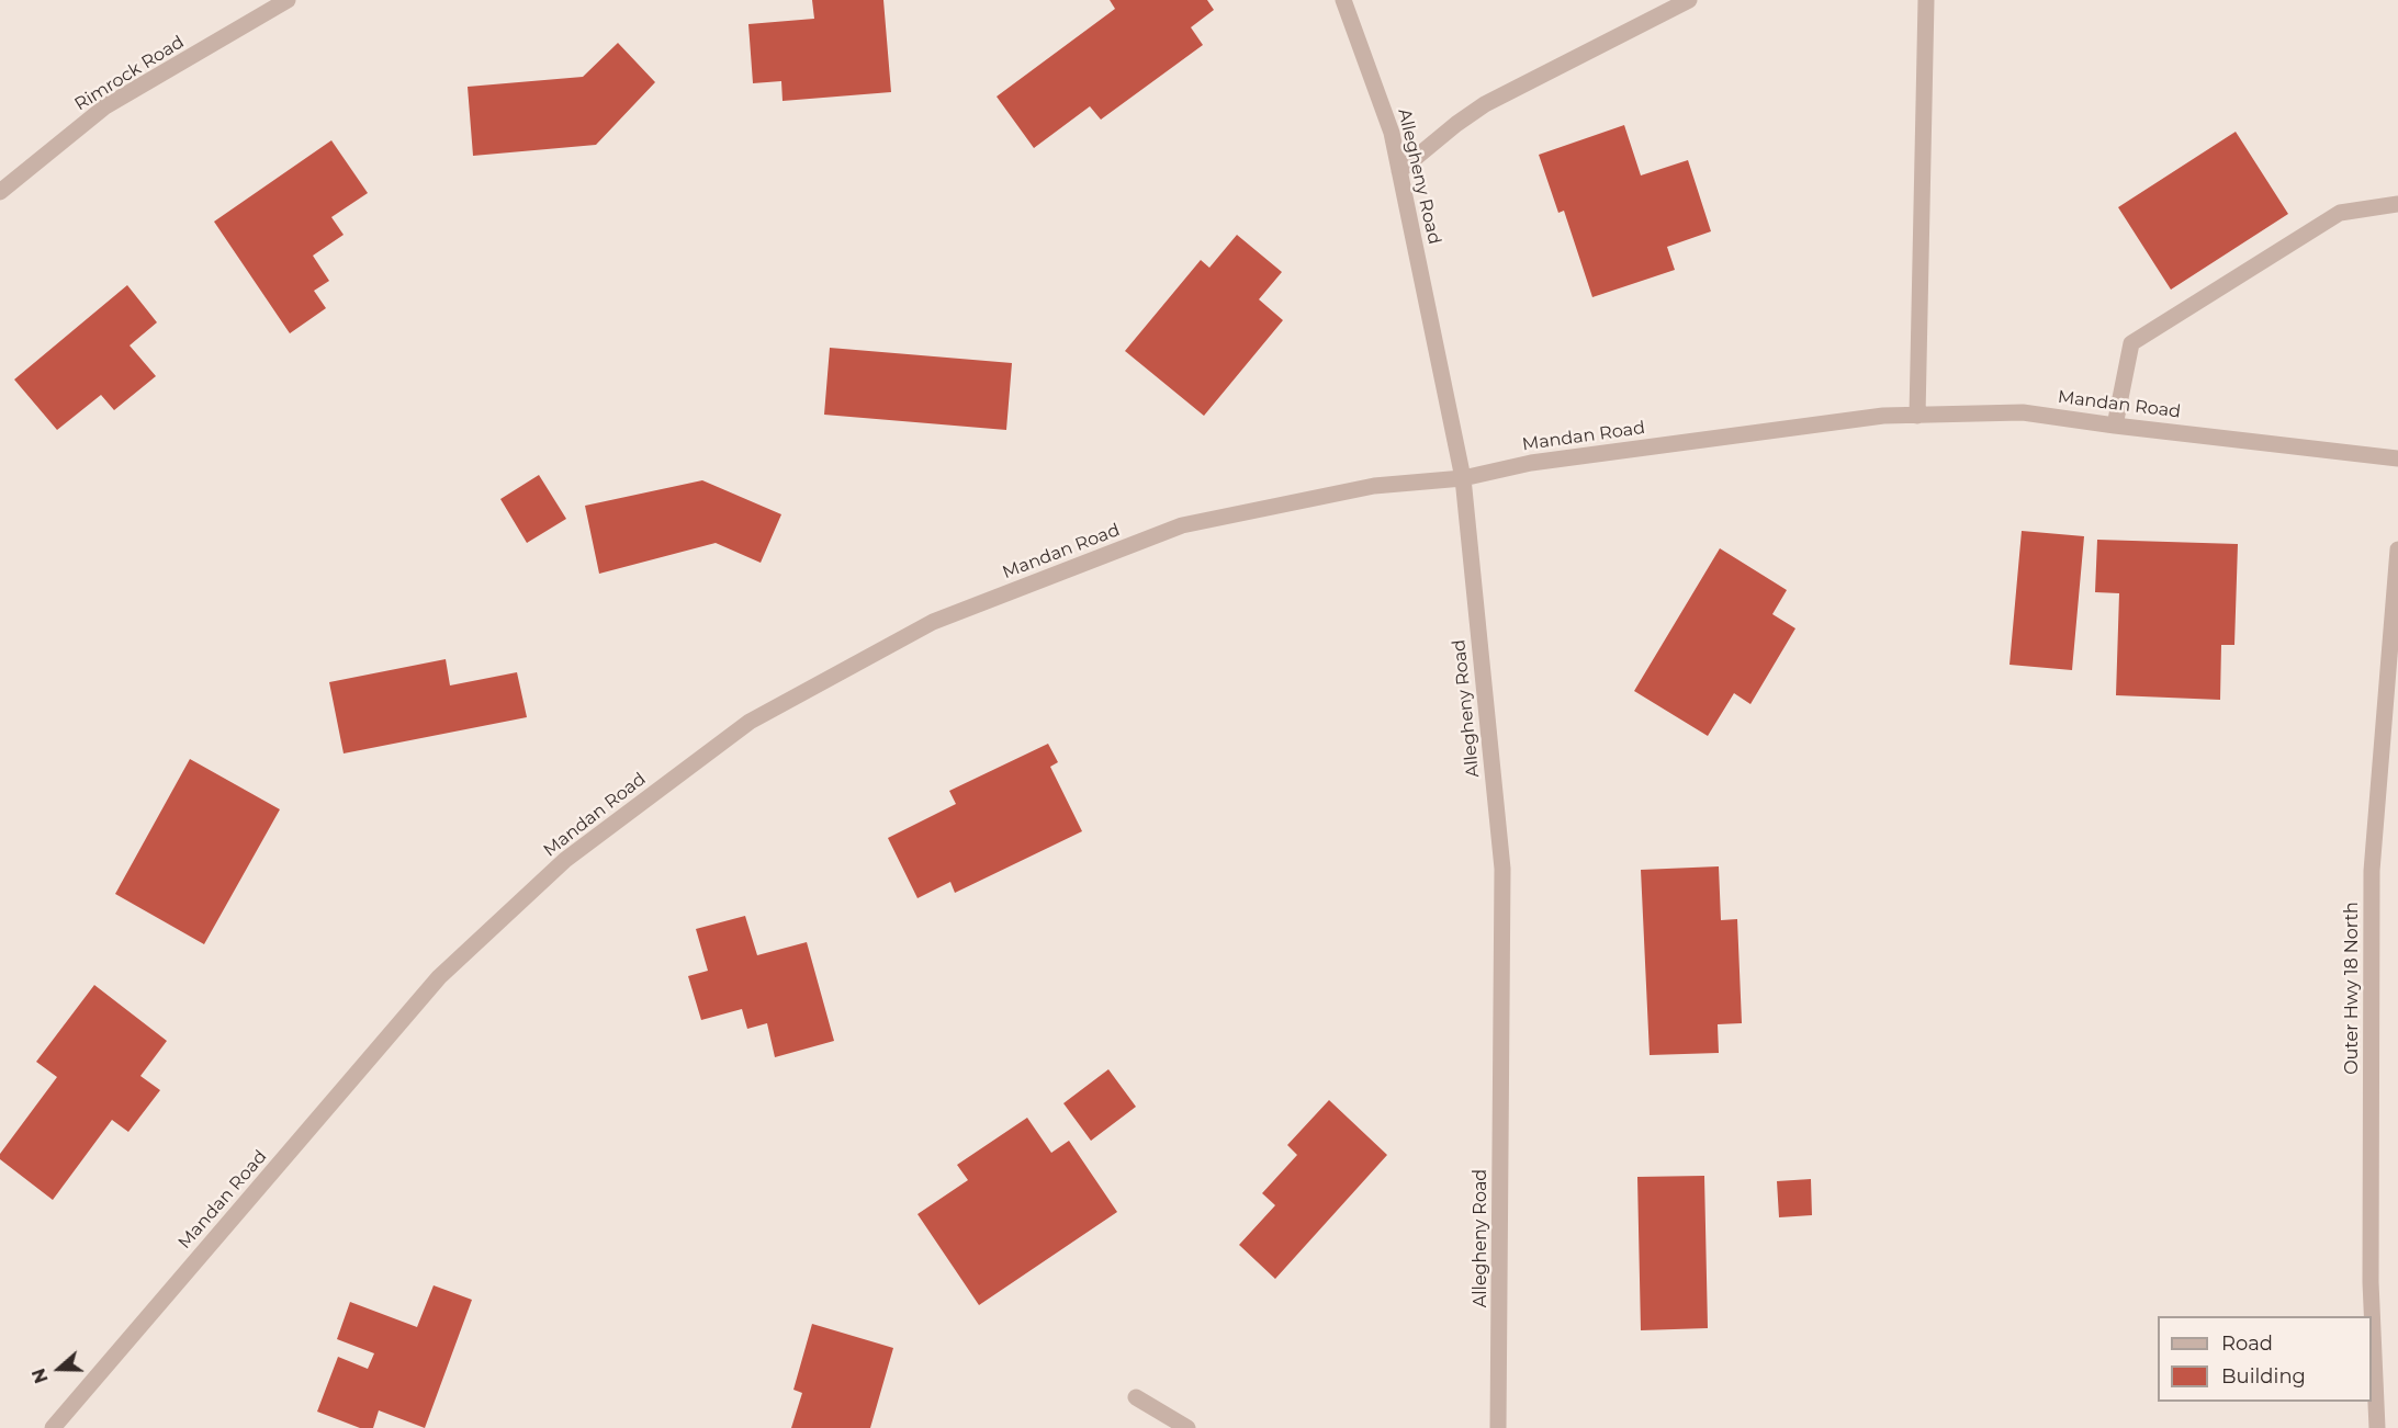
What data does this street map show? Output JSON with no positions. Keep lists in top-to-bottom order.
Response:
{
  "streets": {
    "street": [
      "Rimrock Road",
      "Allegheny Road",
      "Mandan Road",
      "Outer Hwy 18 North"
    ]
  },
  "crossings": [
    ["Allegheny Road", "Mandan Road"]
  ],
  "legend": ["Road", "Building"],
  "north": "left"
}
